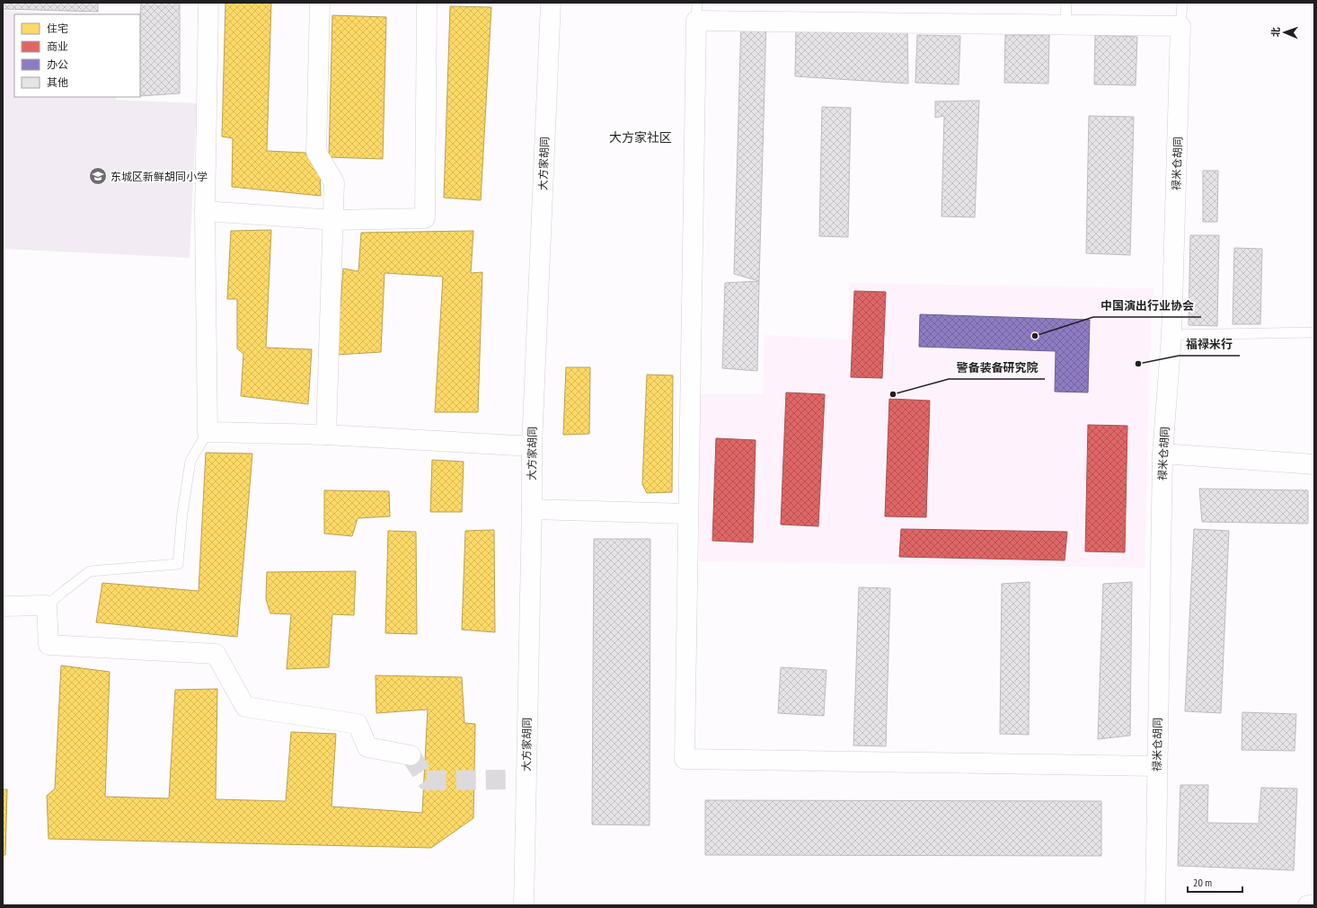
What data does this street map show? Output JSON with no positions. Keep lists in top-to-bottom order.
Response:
{
  "streets": {
    "street": ["大方家胡同", "禄米仓胡同"]
  },
  "districts": ["大方家社区"],
  "places": {
    "school or university": ["东城区新鲜胡同小学"],
    "other": ["中国演出行业协会", "福禄米行", "警备装备研究院"]
  },
  "legend": [
    "住宅",
    "商业",
    "办公",
    "其他"
  ],
  "scale_bar": "20 m",
  "north": "left"
}
